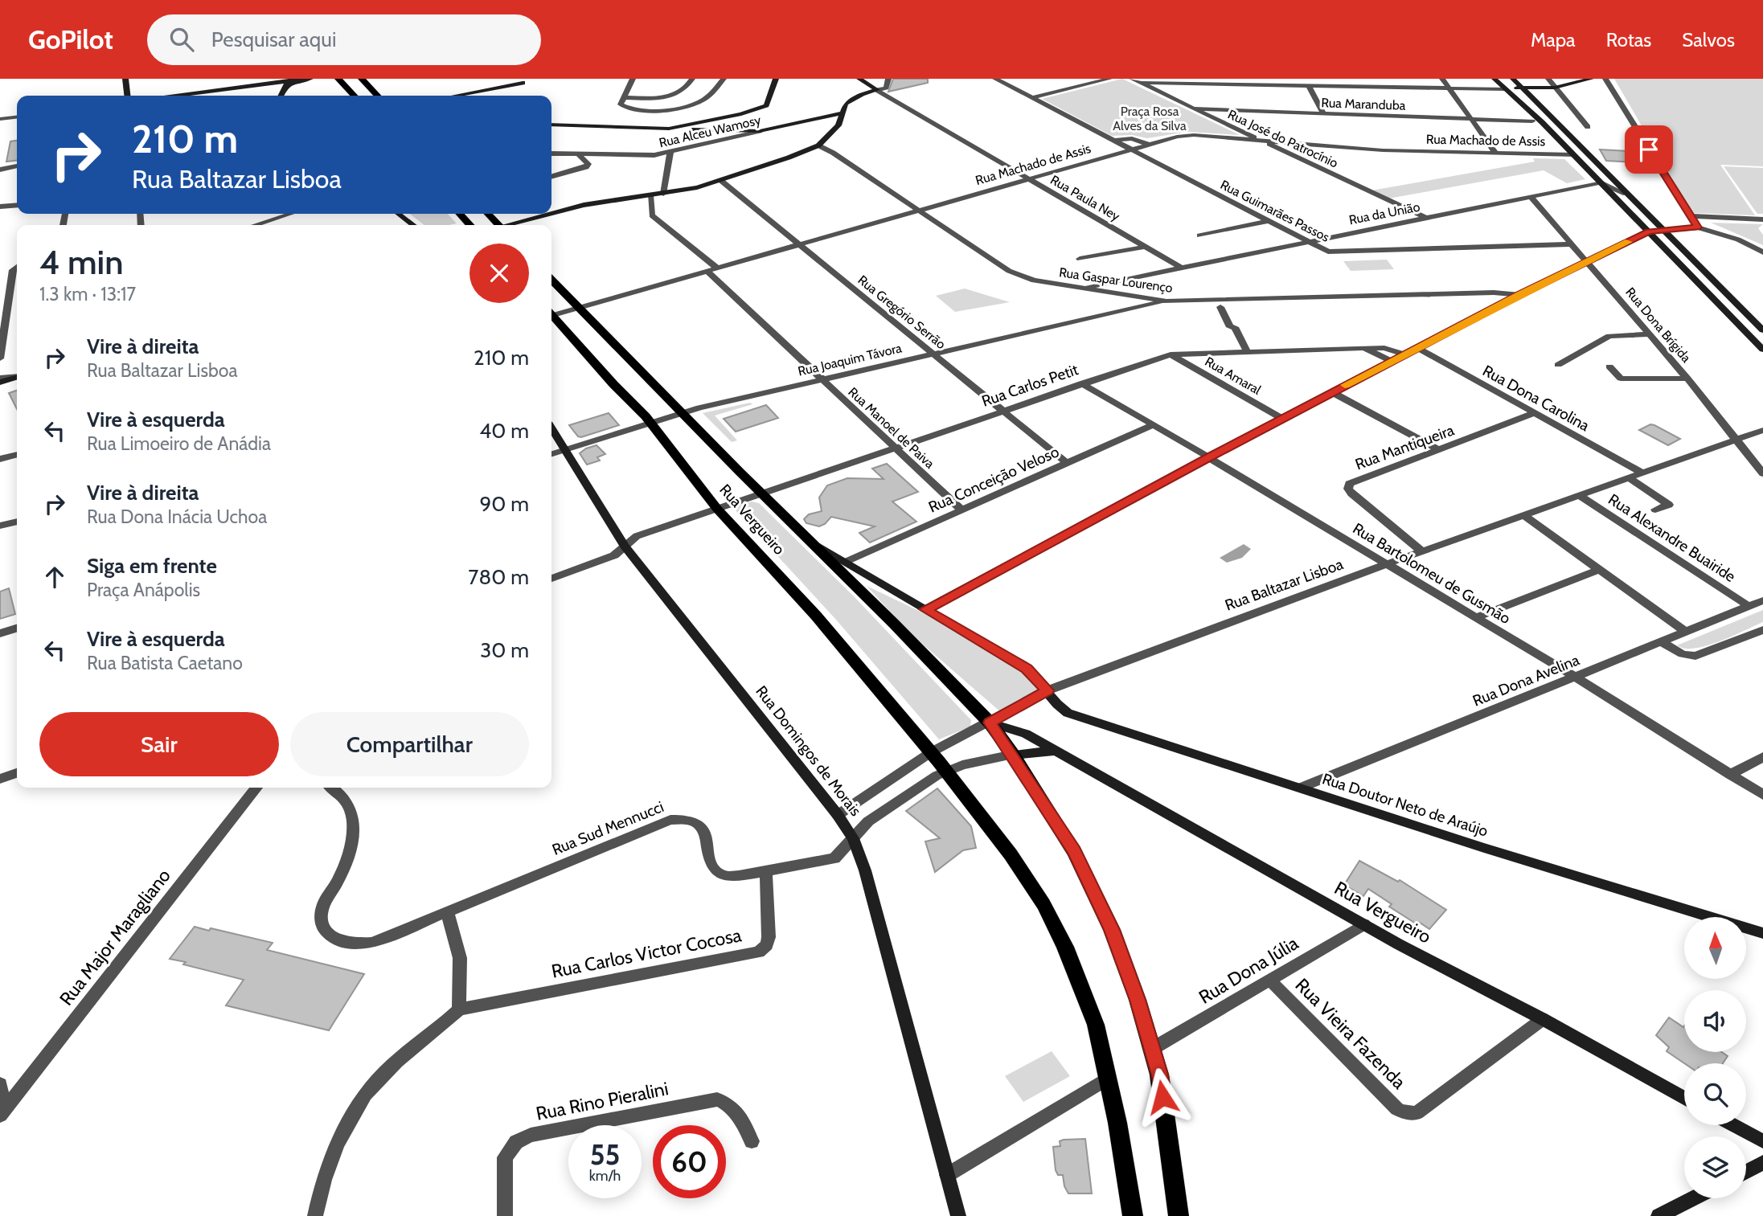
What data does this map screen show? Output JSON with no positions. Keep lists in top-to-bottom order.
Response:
{
  "streets": {
    "main road": ["Rua Vergueiro"],
    "street": [
      "Rua Maranduba",
      "Rua Alceu Wamosy",
      "Rua José do Patrocínio",
      "Rua Machado de Assis",
      "Rua Paula Ney",
      "Rua Guimarães Passos",
      "Rua da União",
      "Rua Gaspar Lourenço",
      "Rua Gregório Serrão",
      "Rua Dona Brígida",
      "Rua Joaquim Távora",
      "Rua Amaral",
      "Rua Carlos Petit",
      "Rua Dona Carolina",
      "Rua Manoel de Paiva",
      "Rua Mantiqueira",
      "Rua Conceição Veloso",
      "Rua Alexandre Buairide",
      "Rua Bartolomeu de Gusmão",
      "Rua Baltazar Lisboa",
      "Rua Dona Avelina",
      "Rua Domingos de Morais",
      "Rua Doutor Neto de Araújo",
      "Rua Sud Mennucci",
      "Rua Major Maragliano",
      "Rua Carlos Victor Cocosa",
      "Rua Dona Júlia",
      "Rua Vieira Fazenda",
      "Rua Rino Pieralini"
    ]
  },
  "crossings": [
    ["Rua Maranduba", "Rua José do Patrocínio"],
    ["Rua José do Patrocínio", "Rua Machado de Assis"],
    ["Rua José do Patrocínio", "Rua da União"],
    ["Rua Machado de Assis", "Rua Paula Ney"],
    ["Rua Machado de Assis", "Rua Guimarães Passos"],
    ["Rua Machado de Assis", "Rua Gaspar Lourenço"],
    ["Rua Machado de Assis", "Rua Gregório Serrão"],
    ["Rua Machado de Assis", "Rua Manoel de Paiva"],
    ["Rua Machado de Assis", "Rua Vergueiro"],
    ["Rua Paula Ney", "Rua da União"],
    ["Rua Guimarães Passos", "Rua da União"],
    ["Rua Guimarães Passos", "Rua Dona Brígida"],
    ["Rua da União", "Rua Gaspar Lourenço"],
    ["Rua da União", "Rua Dona Brígida"],
    ["Rua Gaspar Lourenço", "Rua Joaquim Távora"],
    ["Rua Gregório Serrão", "Rua Joaquim Távora"],
    ["Rua Gregório Serrão", "Rua Carlos Petit"],
    ["Rua Gregório Serrão", "Rua Conceição Veloso"],
    ["Rua Dona Brígida", "Rua Baltazar Lisboa"],
    ["Rua Joaquim Távora", "Rua Manoel de Paiva"],
    ["Rua Joaquim Távora", "Rua Vergueiro"],
    ["Rua Joaquim Távora", "Rua Domingos de Morais"],
    ["Rua Amaral", "Rua Carlos Petit"],
    ["Rua Carlos Petit", "Rua Manoel de Paiva"],
    ["Rua Carlos Petit", "Rua Vergueiro"],
    ["Rua Carlos Petit", "Rua Bartolomeu de Gusmão"],
    ["Rua Carlos Petit", "Rua Domingos de Morais"],
    ["Rua Dona Carolina", "Rua Mantiqueira"],
    ["Rua Dona Carolina", "Rua Baltazar Lisboa"],
    ["Rua Manoel de Paiva", "Rua Conceição Veloso"],
    ["Rua Mantiqueira", "Rua Baltazar Lisboa"],
    ["Rua Conceição Veloso", "Rua Vergueiro"],
    ["Rua Conceição Veloso", "Rua Bartolomeu de Gusmão"],
    ["Rua Vergueiro", "Rua Baltazar Lisboa"],
    ["Rua Vergueiro", "Rua Doutor Neto de Araújo"],
    ["Rua Vergueiro", "Rua Sud Mennucci"],
    ["Rua Vergueiro", "Rua Dona Júlia"],
    ["Rua Vergueiro", "Rua Vieira Fazenda"],
    ["Rua Alexandre Buairide", "Rua Baltazar Lisboa"],
    ["Rua Alexandre Buairide", "Rua Dona Avelina"],
    ["Rua Bartolomeu de Gusmão", "Rua Baltazar Lisboa"],
    ["Rua Bartolomeu de Gusmão", "Rua Dona Avelina"],
    ["Rua Baltazar Lisboa", "Rua Domingos de Morais"],
    ["Rua Baltazar Lisboa", "Rua Doutor Neto de Araújo"],
    ["Rua Dona Avelina", "Rua Doutor Neto de Araújo"],
    ["Rua Domingos de Morais", "Rua Sud Mennucci"],
    ["Rua Sud Mennucci", "Rua Carlos Victor Cocosa"],
    ["Rua Dona Júlia", "Rua Vieira Fazenda"]
  ],
  "parks": ["Praça Rosa Alves da Silva"],
  "north": "top",
  "page": {
    "header": "GoPilot",
    "search": "Pesquisar aqui",
    "nav": ["Mapa", "Rotas", "Salvos"],
    "turn": ["210 m", "Rua Baltazar Lisboa"],
    "heading": ["4 min", "1.3 km · 13:17"],
    "list": [
      {
        "name": "Vire à direita",
        "note": "Rua Baltazar Lisboa",
        "value": "210 m"
      },
      {
        "name": "Vire à esquerda",
        "note": "Rua Limoeiro de Anádia",
        "value": "40 m"
      },
      {
        "name": "Vire à direita",
        "note": "Rua Dona Inácia Uchoa",
        "value": "90 m"
      },
      {
        "name": "Siga em frente",
        "note": "Praça Anápolis",
        "value": "780 m"
      },
      {
        "name": "Vire à esquerda",
        "note": "Rua Batista Caetano",
        "value": "30 m"
      }
    ],
    "buttons": ["Sair", "Compartilhar"],
    "speed": "55 km/h",
    "limit": "60"
  }
}
